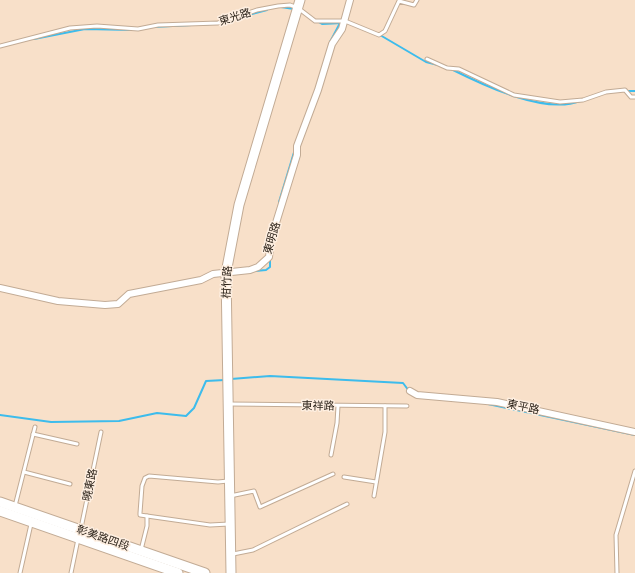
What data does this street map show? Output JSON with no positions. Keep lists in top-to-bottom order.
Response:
{
  "streets": {
    "street": [
      "東明路",
      "柑竹路",
      "東平路",
      "彰美路四段"
    ],
    "lane": ["東光路", "東祥路", "曉東路"]
  },
  "crossings": [
    ["東光路", "柑竹路"],
    ["東明路", "柑竹路"],
    ["柑竹路", "東祥路"],
    ["曉東路", "彰美路四段"]
  ]
}
